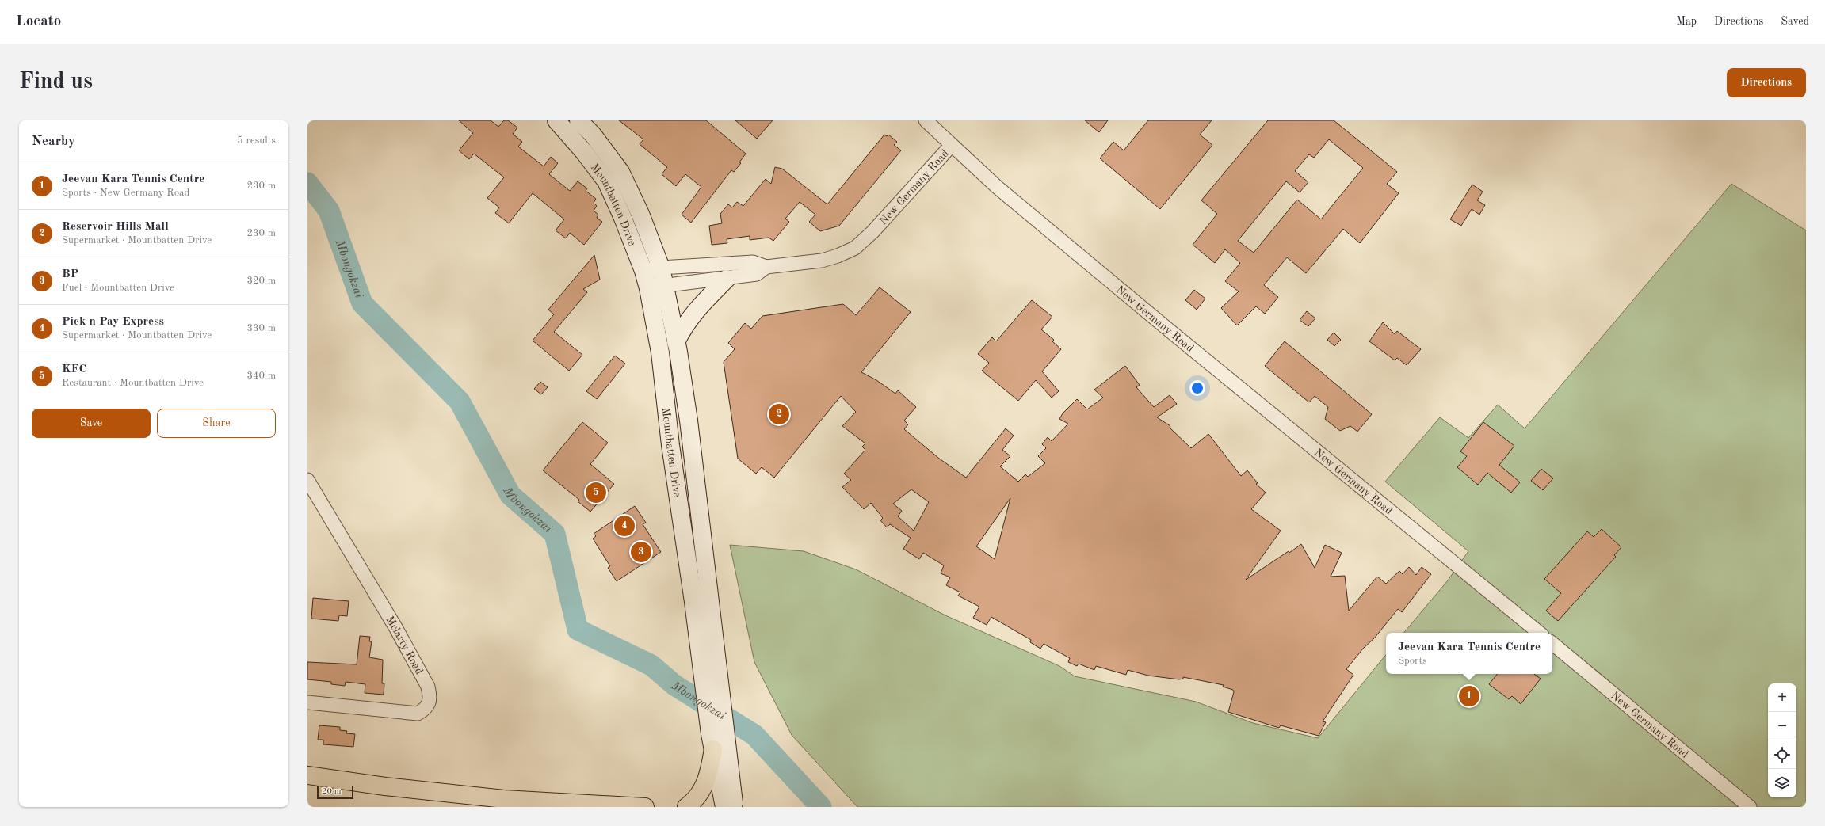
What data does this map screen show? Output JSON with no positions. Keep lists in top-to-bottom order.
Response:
{
  "streets": {
    "main road": ["Mountbatten Drive"],
    "street": ["New Germany Road", "Mclarty Road"]
  },
  "crossings": [
    ["New Germany Road", "Mountbatten Drive"]
  ],
  "water": ["Mbongokzai"],
  "scale_bar": "20 m",
  "page": {
    "header": "Locato",
    "nav": ["Map", "Directions", "Saved"],
    "buttons": [
      "Directions",
      ["Save", "Share"]
    ],
    "title": "Find us",
    "heading": ["Nearby", "5 results"],
    "list": [
      {
        "mark": "1",
        "name": "Jeevan Kara Tennis Centre",
        "note": "Sports · New Germany Road",
        "value": "230 m"
      },
      {
        "mark": "2",
        "name": "Reservoir Hills Mall",
        "note": "Supermarket · Mountbatten Drive",
        "value": "230 m"
      },
      {
        "mark": "3",
        "name": "BP",
        "note": "Fuel · Mountbatten Drive",
        "value": "320 m"
      },
      {
        "mark": "4",
        "name": "Pick n Pay Express",
        "note": "Supermarket · Mountbatten Drive",
        "value": "330 m"
      },
      {
        "mark": "5",
        "name": "KFC",
        "note": "Restaurant · Mountbatten Drive",
        "value": "340 m"
      }
    ],
    "pins": [
      "2",
      "5",
      "4",
      "3",
      "1"
    ],
    "popup": ["Jeevan Kara Tennis Centre", "Sports"],
    "map_buttons": ["+", "−"],
    "scale": "20 m"
  }
}
